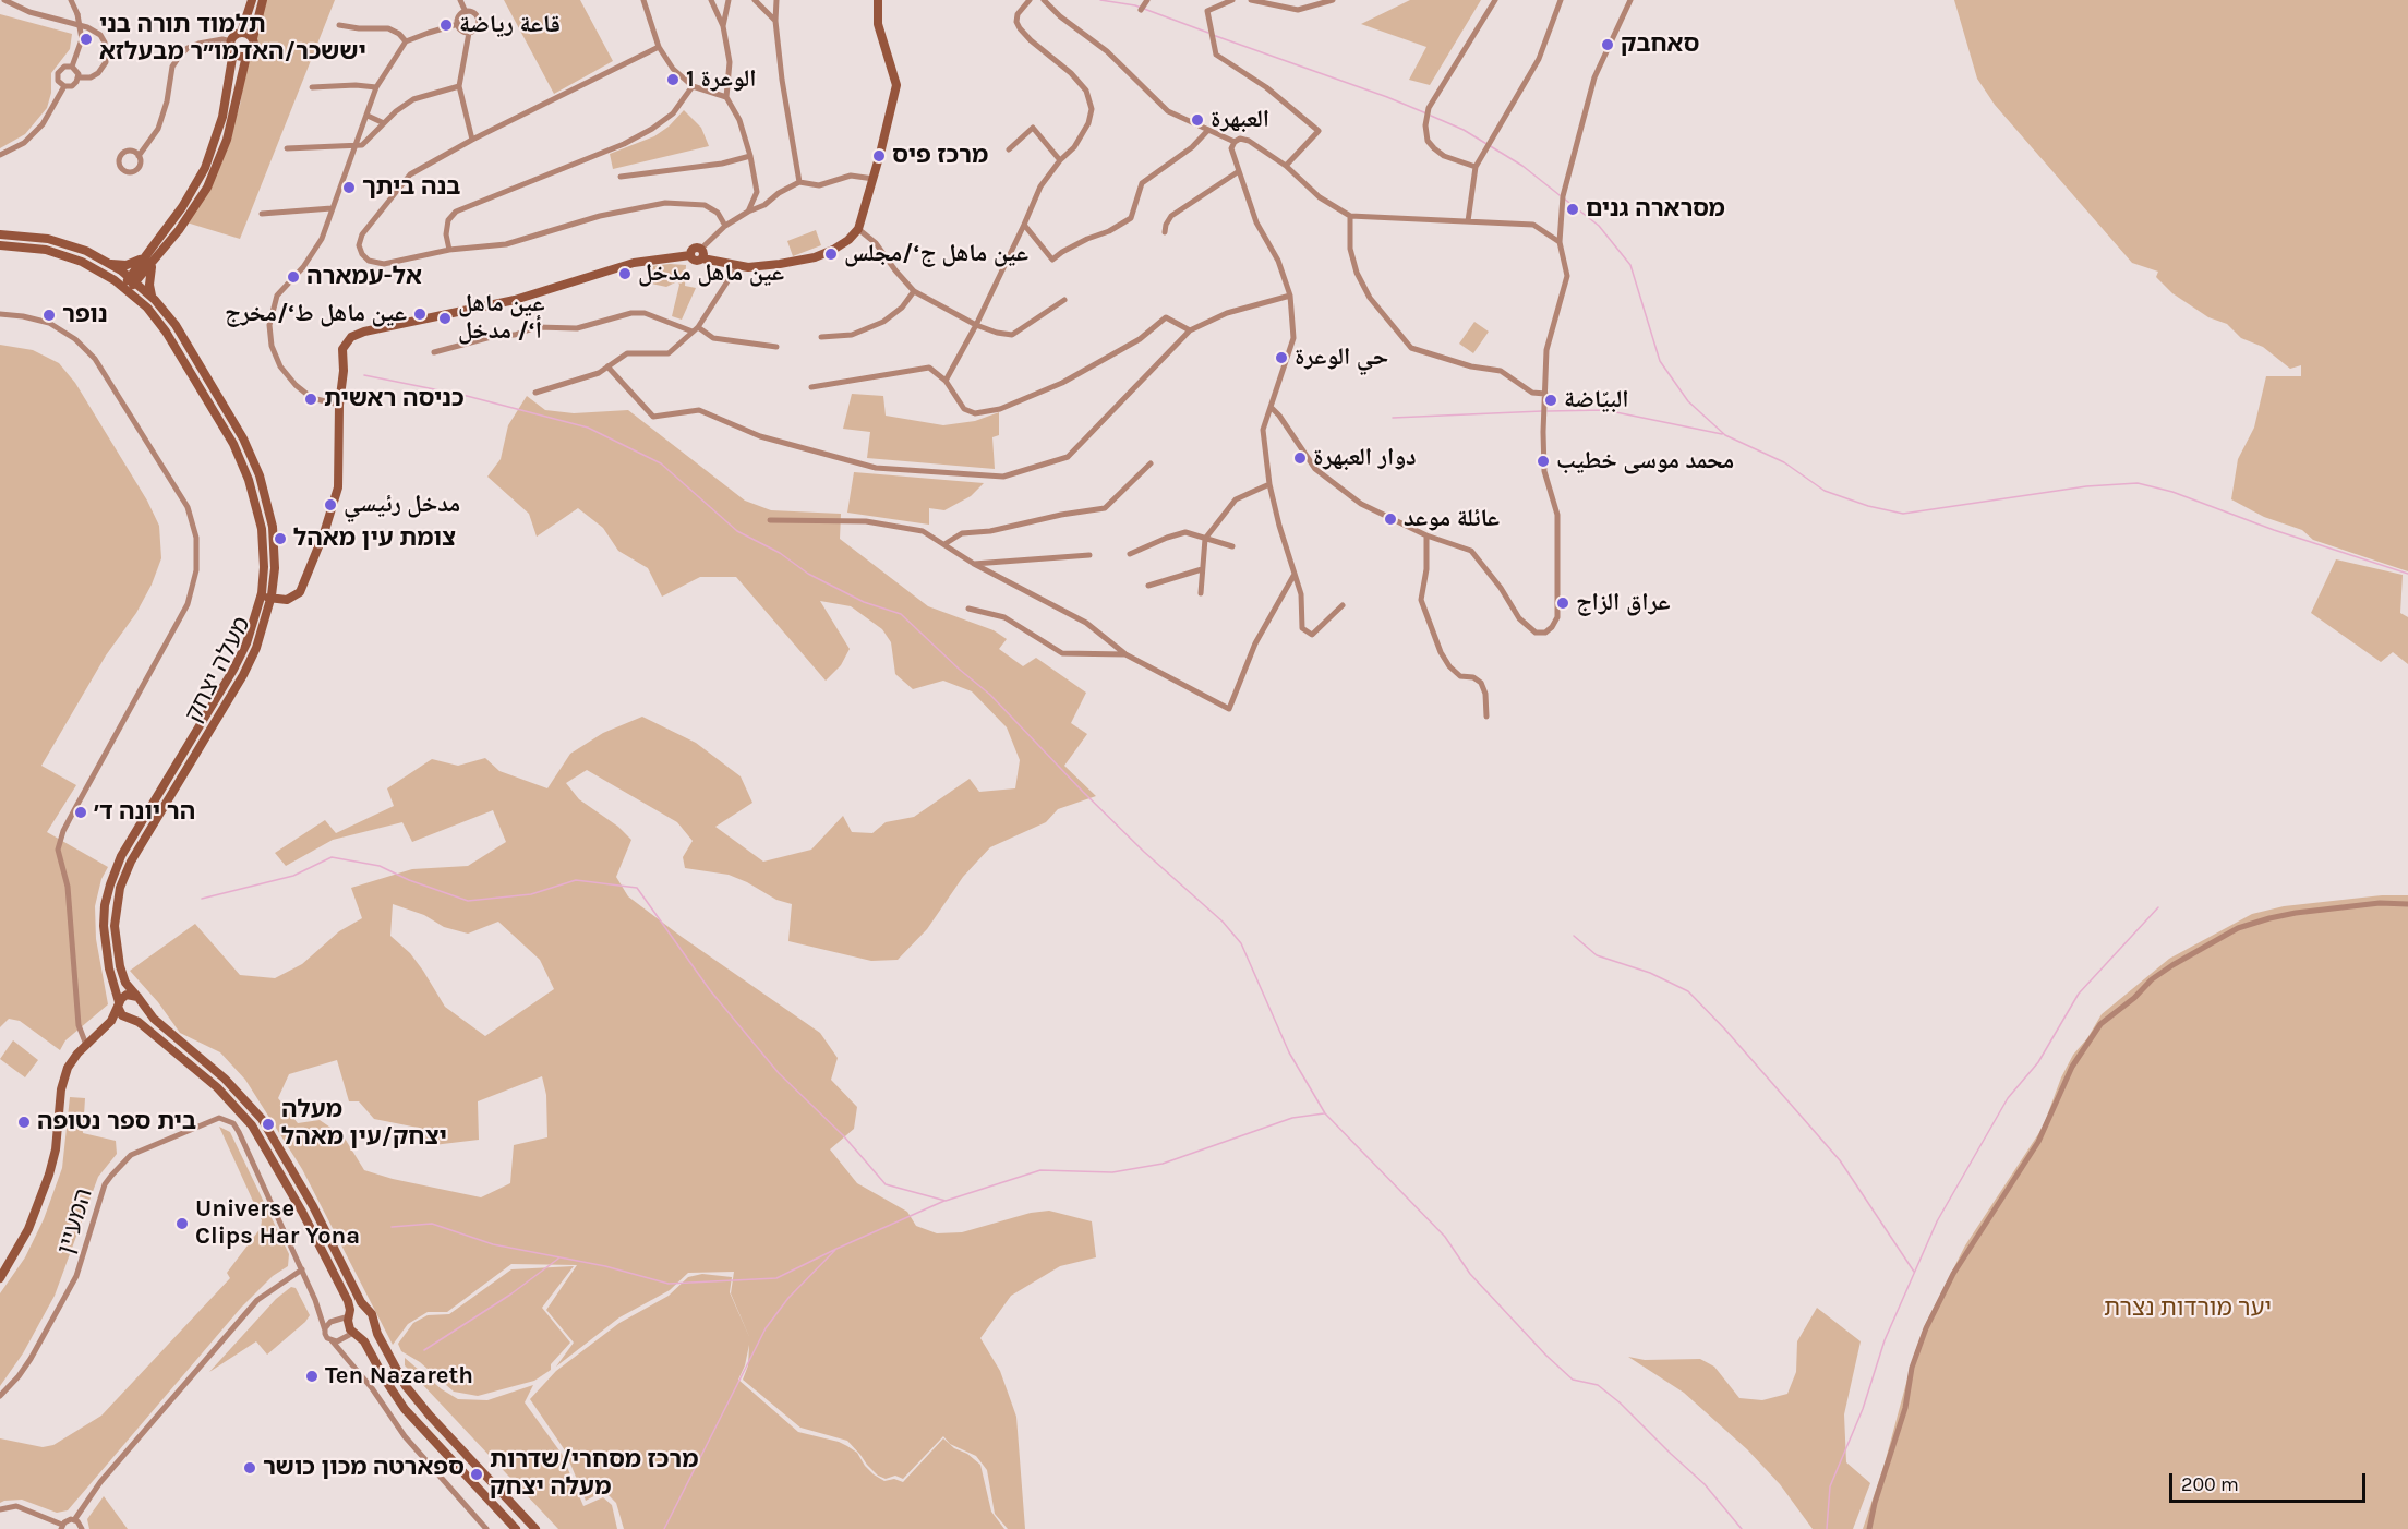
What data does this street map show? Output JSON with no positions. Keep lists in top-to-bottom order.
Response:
{
  "streets": {
    "street": ["מעלה יצחק", "המעיין"]
  },
  "parks": ["יער מורדות נצרת"],
  "places": [
    "قاعة رياضة",
    "תלמוד תורה בני יששכר/האדמו״ר מבעלזא",
    "סאחבק",
    "الوعرة 1",
    "العبهرة",
    "מרכז פיס",
    "בנה ביתך",
    "מסרארה גנים",
    "عين ماهل ج‘/مجلس",
    "عين ماهل مدخل",
    "אל-עמארה",
    "عين ماهل ط‘/مخرج",
    "נופר",
    "عين ماهل أ‘/ مدخل",
    "حي الوعرة",
    "כניסה ראשית",
    "البيّاضة",
    "دوار العبهرة",
    "محمد موسى خطيب",
    "مدخل رئيسي",
    "عائلة موعد",
    "צומת עין מאהל",
    "عراق الزاج",
    "הר יונה ד׳",
    "בית ספר נטופה",
    "מעלה יצחק/עין מאהל",
    "Universe Clips Har Yona",
    "Ten Nazareth",
    "ספארטה מכון כושר",
    "מרכז מסחרי/שדרות מעלה יצחק"
  ],
  "scale_bar": "200 m"
}
